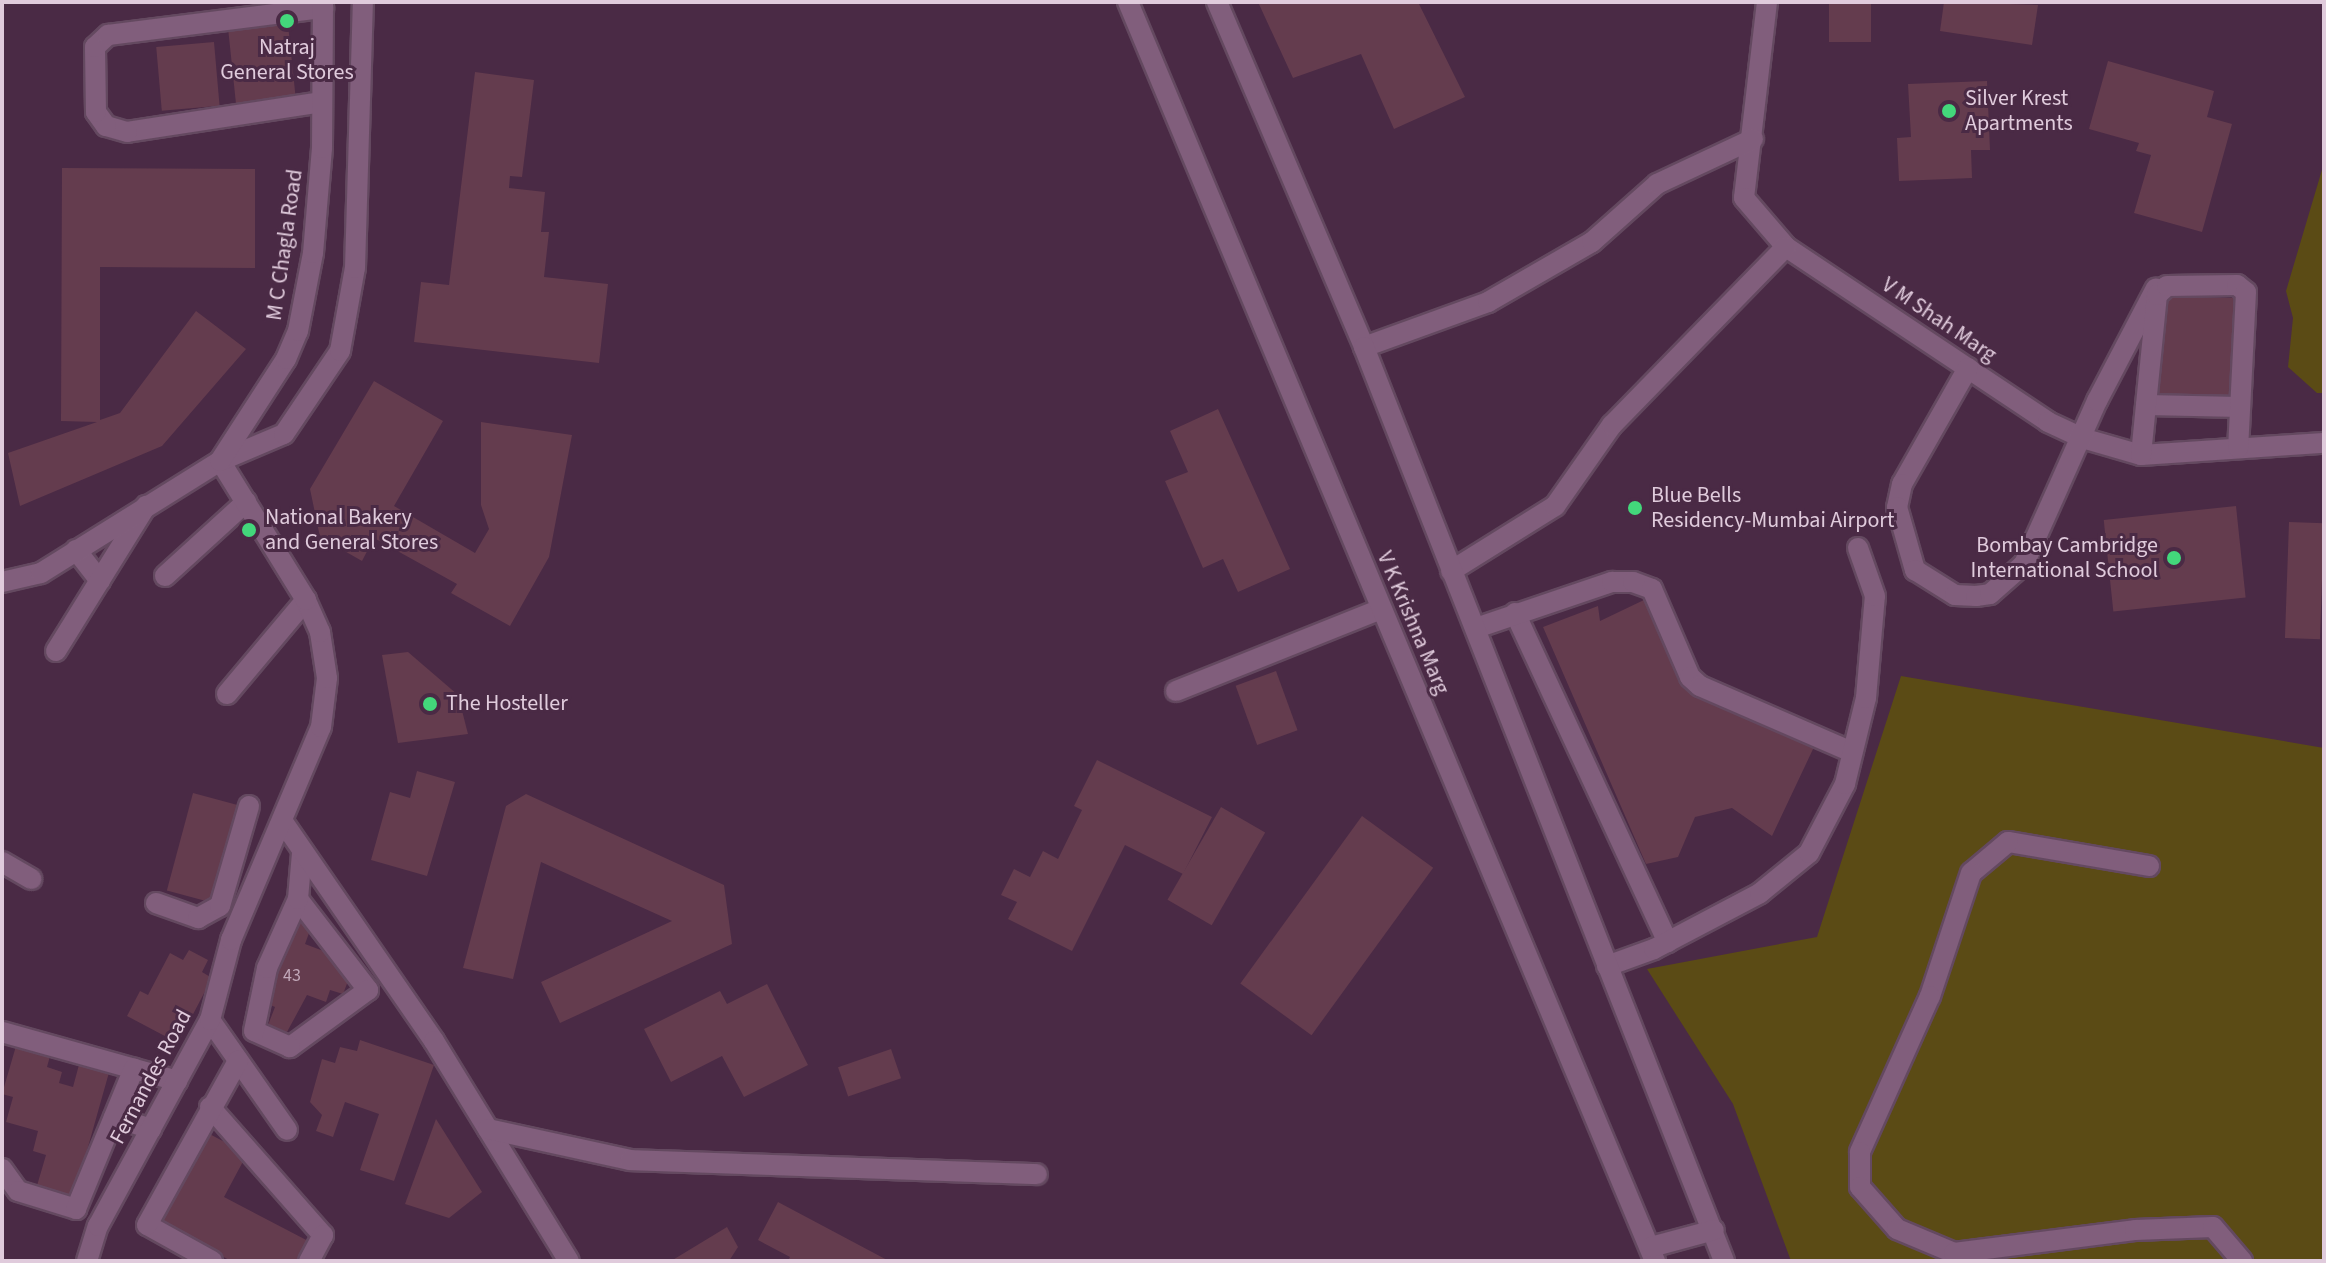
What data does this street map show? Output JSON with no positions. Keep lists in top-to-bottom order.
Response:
{
  "streets": {
    "street": [
      "M C Chagla Road",
      "V M Shah Marg",
      "V K Krishna Marg",
      "Fernandes Road"
    ]
  },
  "crossings": [
    ["M C Chagla Road", "Fernandes Road"]
  ],
  "places": [
    "Natraj General Stores",
    "Silver Krest Apartments",
    "Blue Bells Residency-Mumbai Airport",
    "National Bakery and General Stores",
    "Bombay Cambridge International School",
    "The Hosteller"
  ],
  "house_numbers": ["43"]
}
